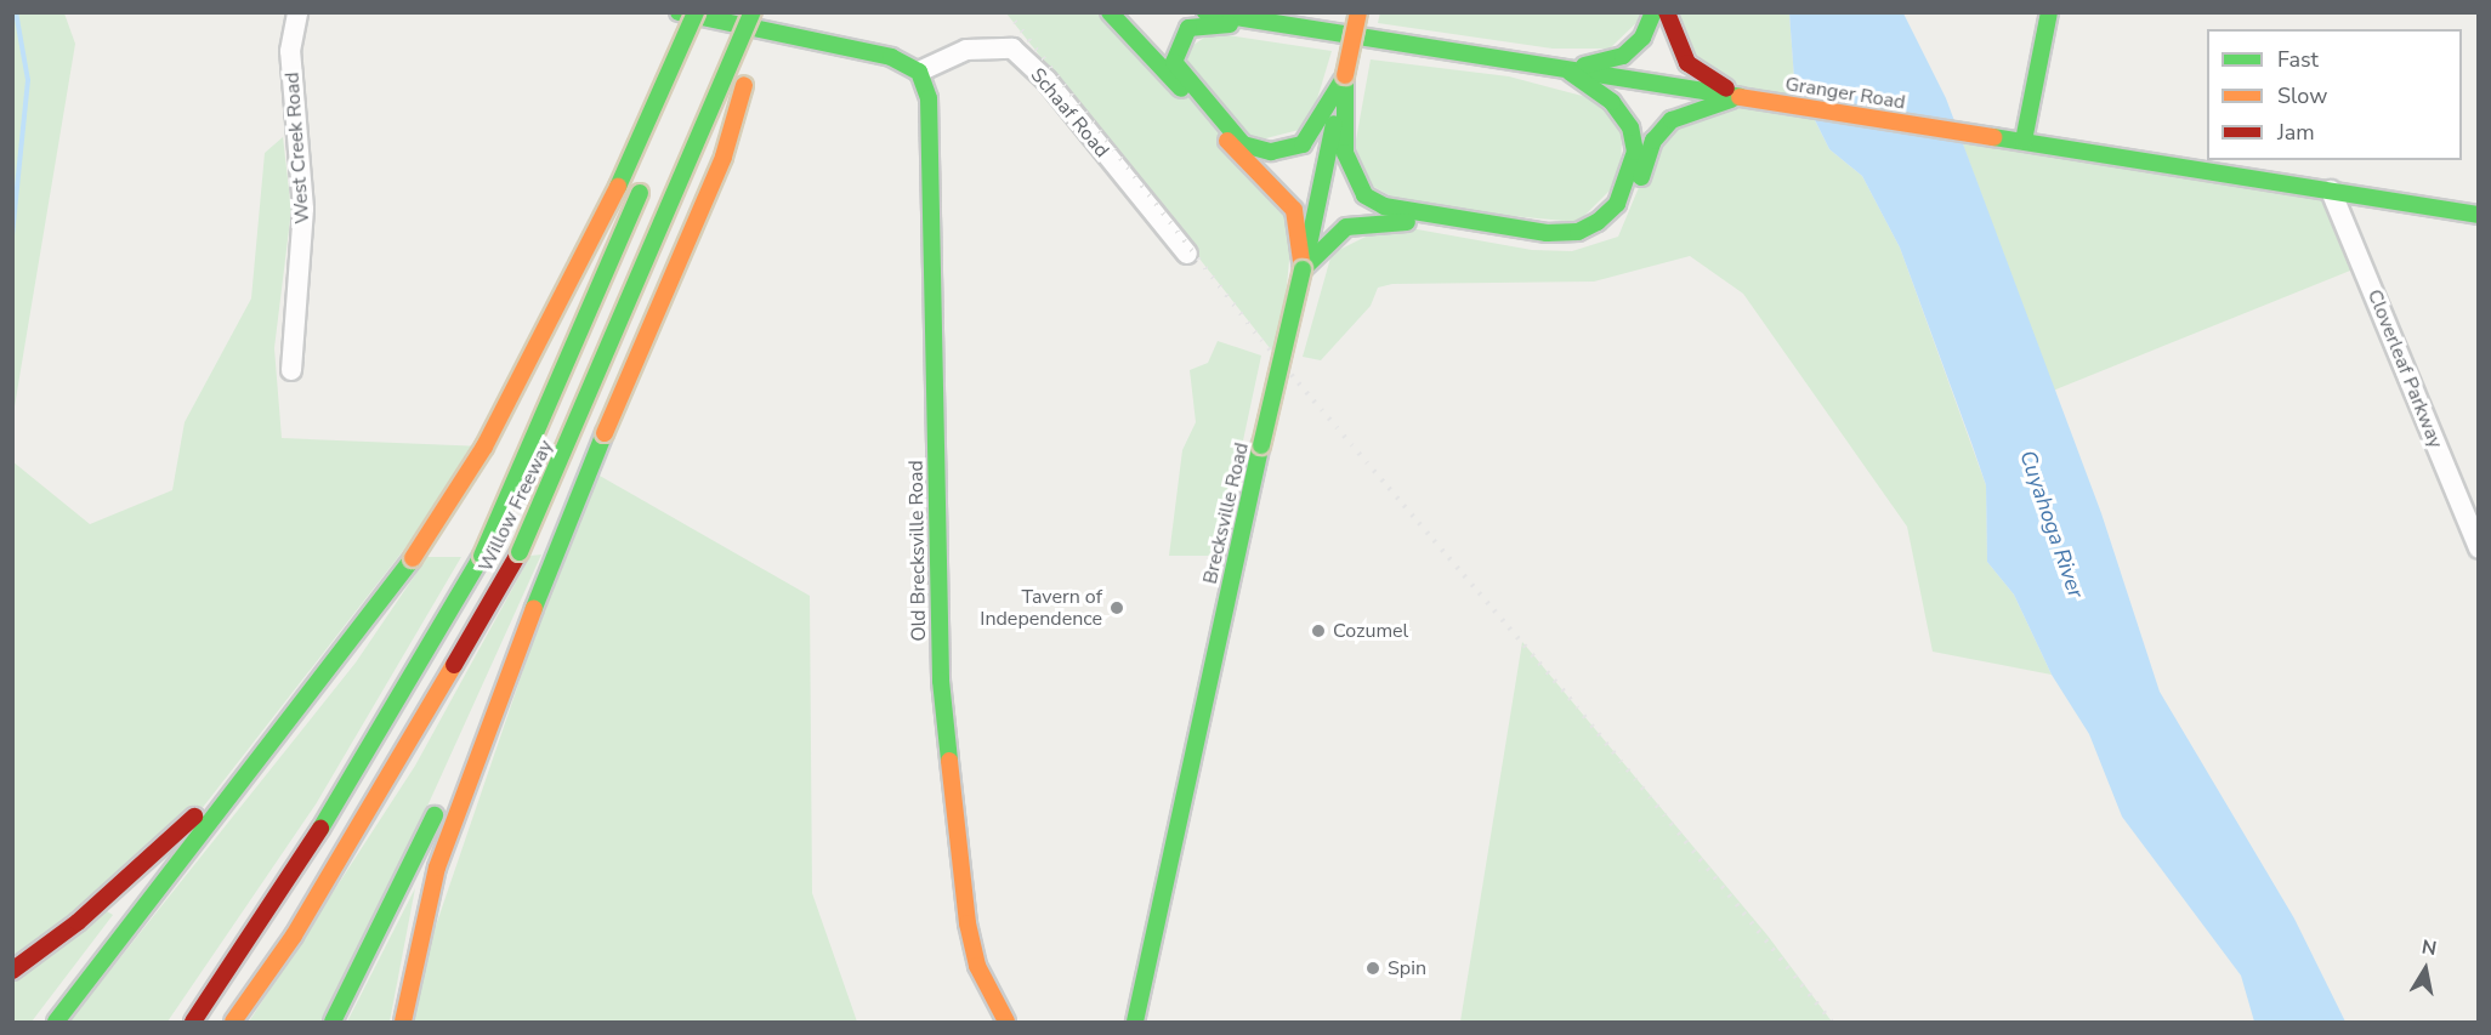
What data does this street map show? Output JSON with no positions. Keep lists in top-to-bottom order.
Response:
{
  "streets": {
    "main road": [
      "Granger Road",
      "Willow Freeway",
      "Brecksville Road",
      "Old Brecksville Road"
    ],
    "street": ["Schaaf Road", "West Creek Road", "Cloverleaf Parkway"]
  },
  "crossings": [
    ["Granger Road", "Cloverleaf Parkway"],
    ["Schaaf Road", "Old Brecksville Road"]
  ],
  "water": ["Cuyahoga River"],
  "places": ["Tavern of Independence", "Cozumel", "Spin"],
  "legend": ["Fast", "Slow", "Jam"],
  "north": "top"
}
